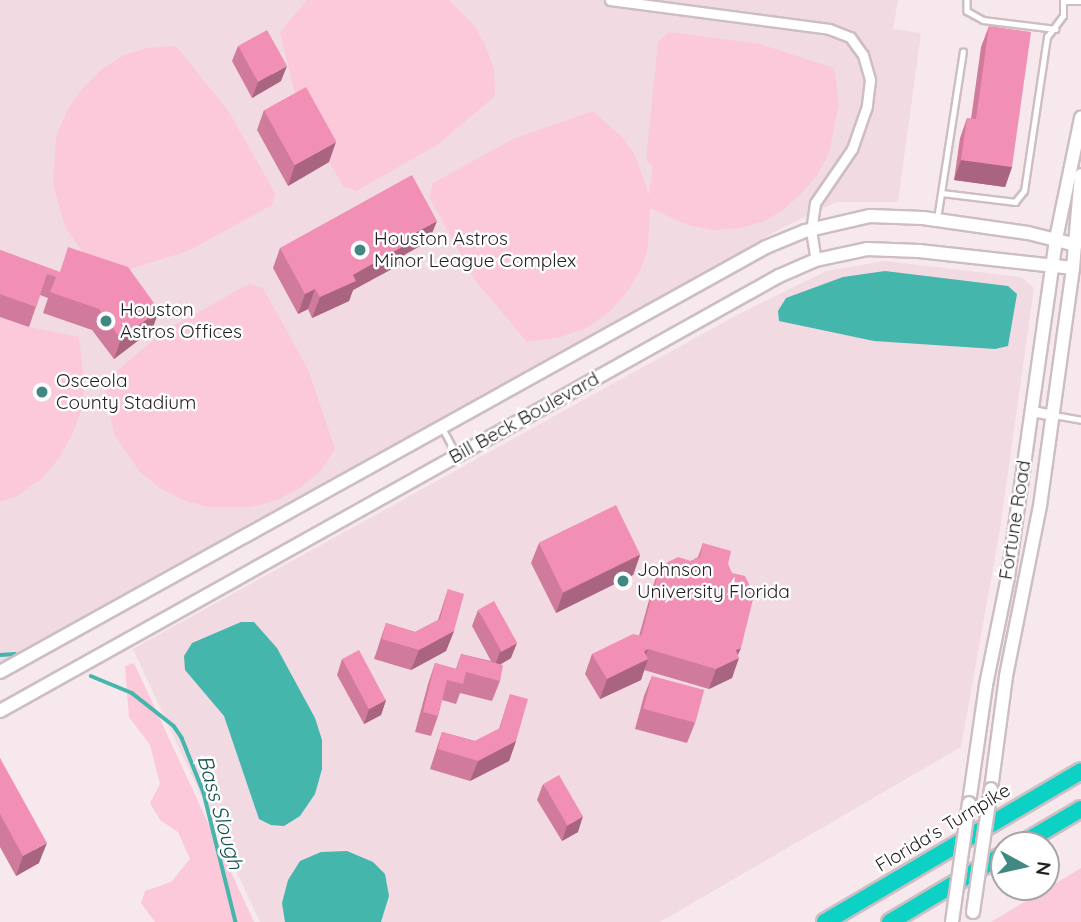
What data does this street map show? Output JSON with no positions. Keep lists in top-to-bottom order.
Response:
{
  "streets": {
    "highway": ["Florida's Turnpike"],
    "street": ["Bill Beck Boulevard", "Fortune Road"]
  },
  "crossings": [
    ["Bill Beck Boulevard", "Fortune Road"]
  ],
  "water": ["Bass Slough"],
  "places": [
    "Houston Astros Minor League Complex",
    "Houston Astros Offices",
    "Osceola County Stadium",
    "Johnson University Florida"
  ],
  "north": "right"
}
